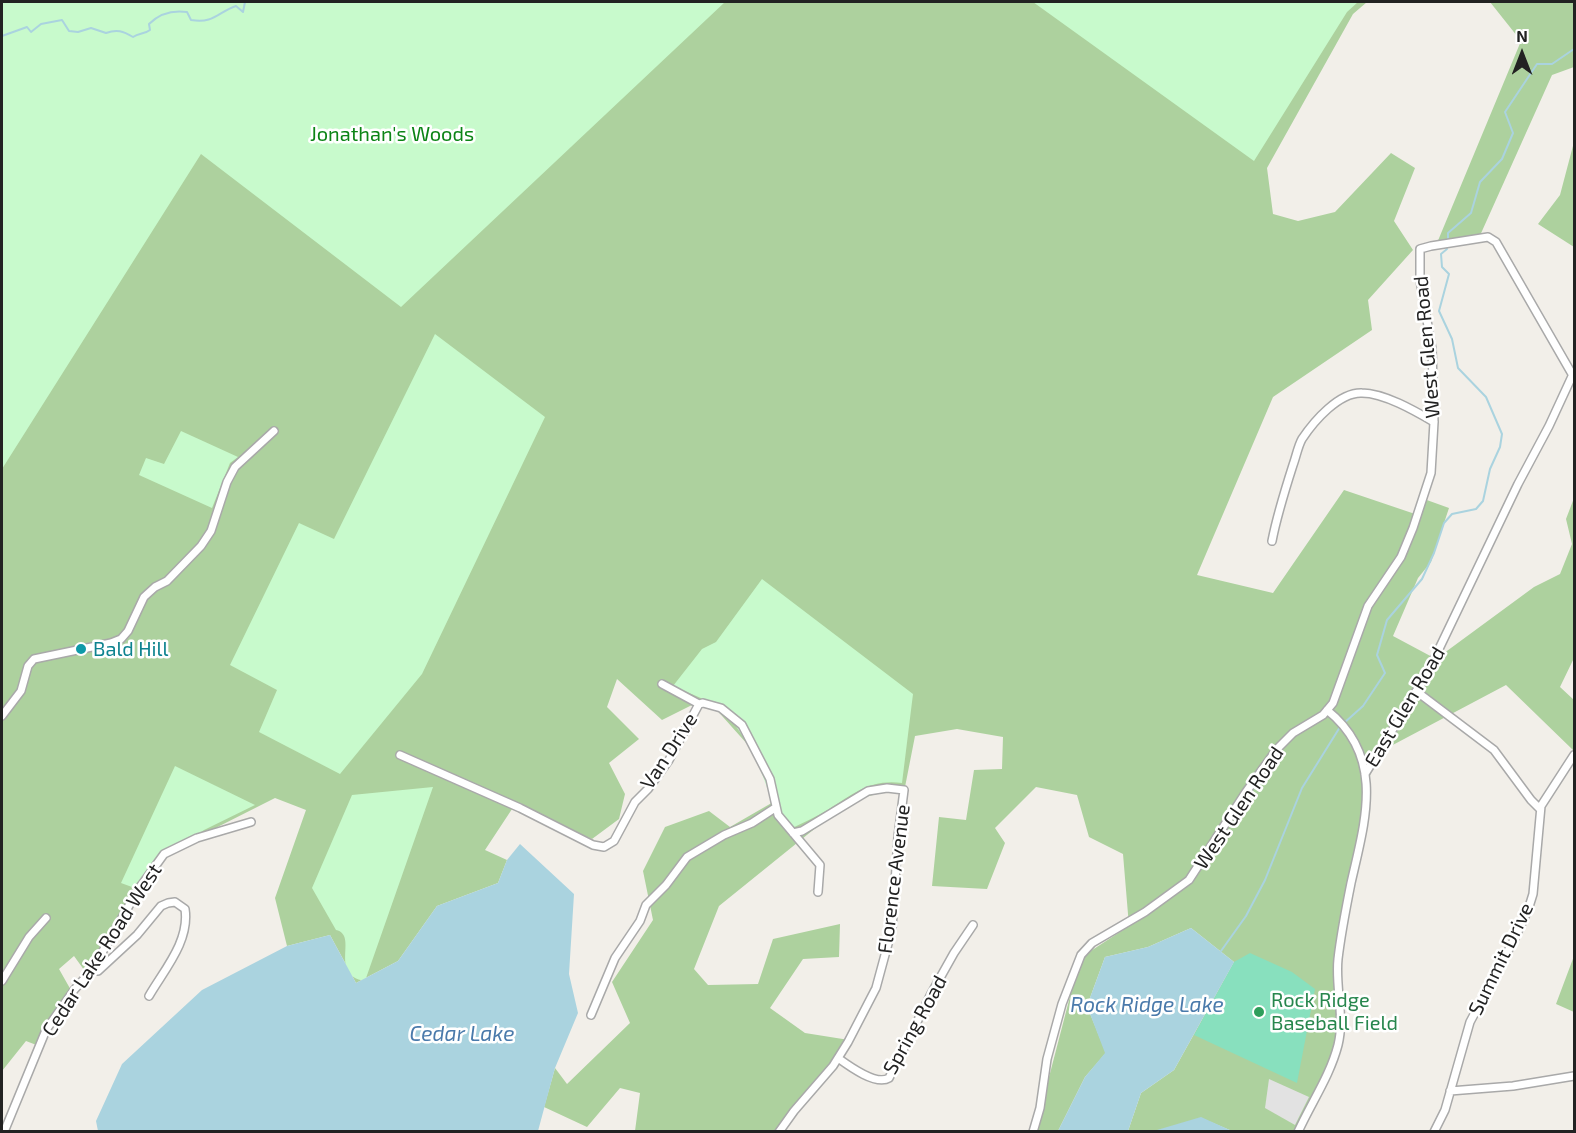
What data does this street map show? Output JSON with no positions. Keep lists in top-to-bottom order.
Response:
{
  "streets": {
    "street": [
      "West Glen Road",
      "East Glen Road",
      "Van Drive",
      "Florence Avenue",
      "Cedar Lake Road West",
      "Summit Drive",
      "Spring Road"
    ]
  },
  "crossings": [
    ["West Glen Road", "East Glen Road"],
    ["Van Drive", "Florence Avenue"],
    ["Florence Avenue", "Spring Road"]
  ],
  "water": ["Rock Ridge Lake", "Cedar Lake"],
  "parks": ["Jonathan's Woods"],
  "places": ["Bald Hill", "Rock Ridge Baseball Field"],
  "north": "top"
}
